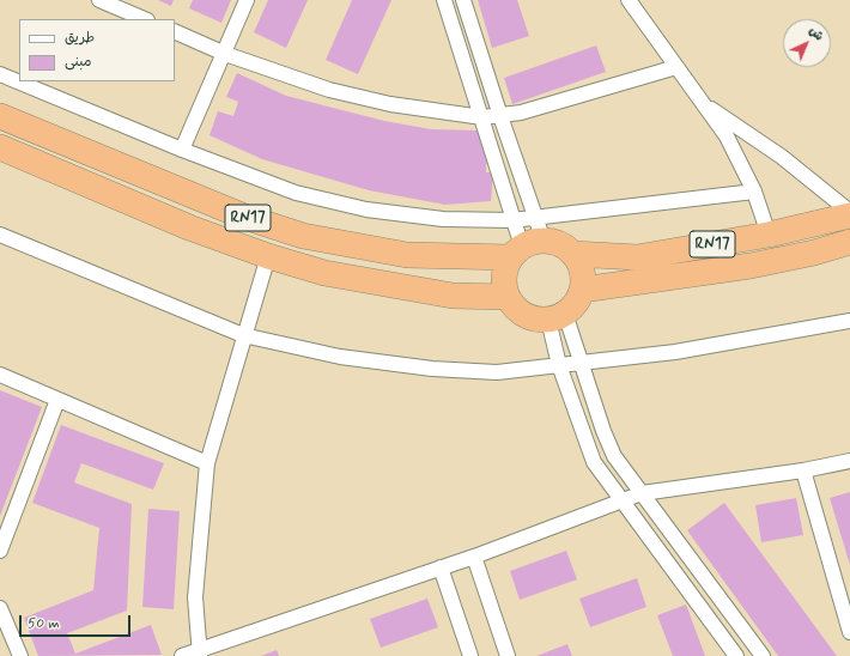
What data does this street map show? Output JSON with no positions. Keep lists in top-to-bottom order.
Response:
{
  "streets": {
    "highway": ["RN17"]
  },
  "legend": ["طريق", "مبنى"],
  "scale_bar": "50 m",
  "north": "top right"
}
